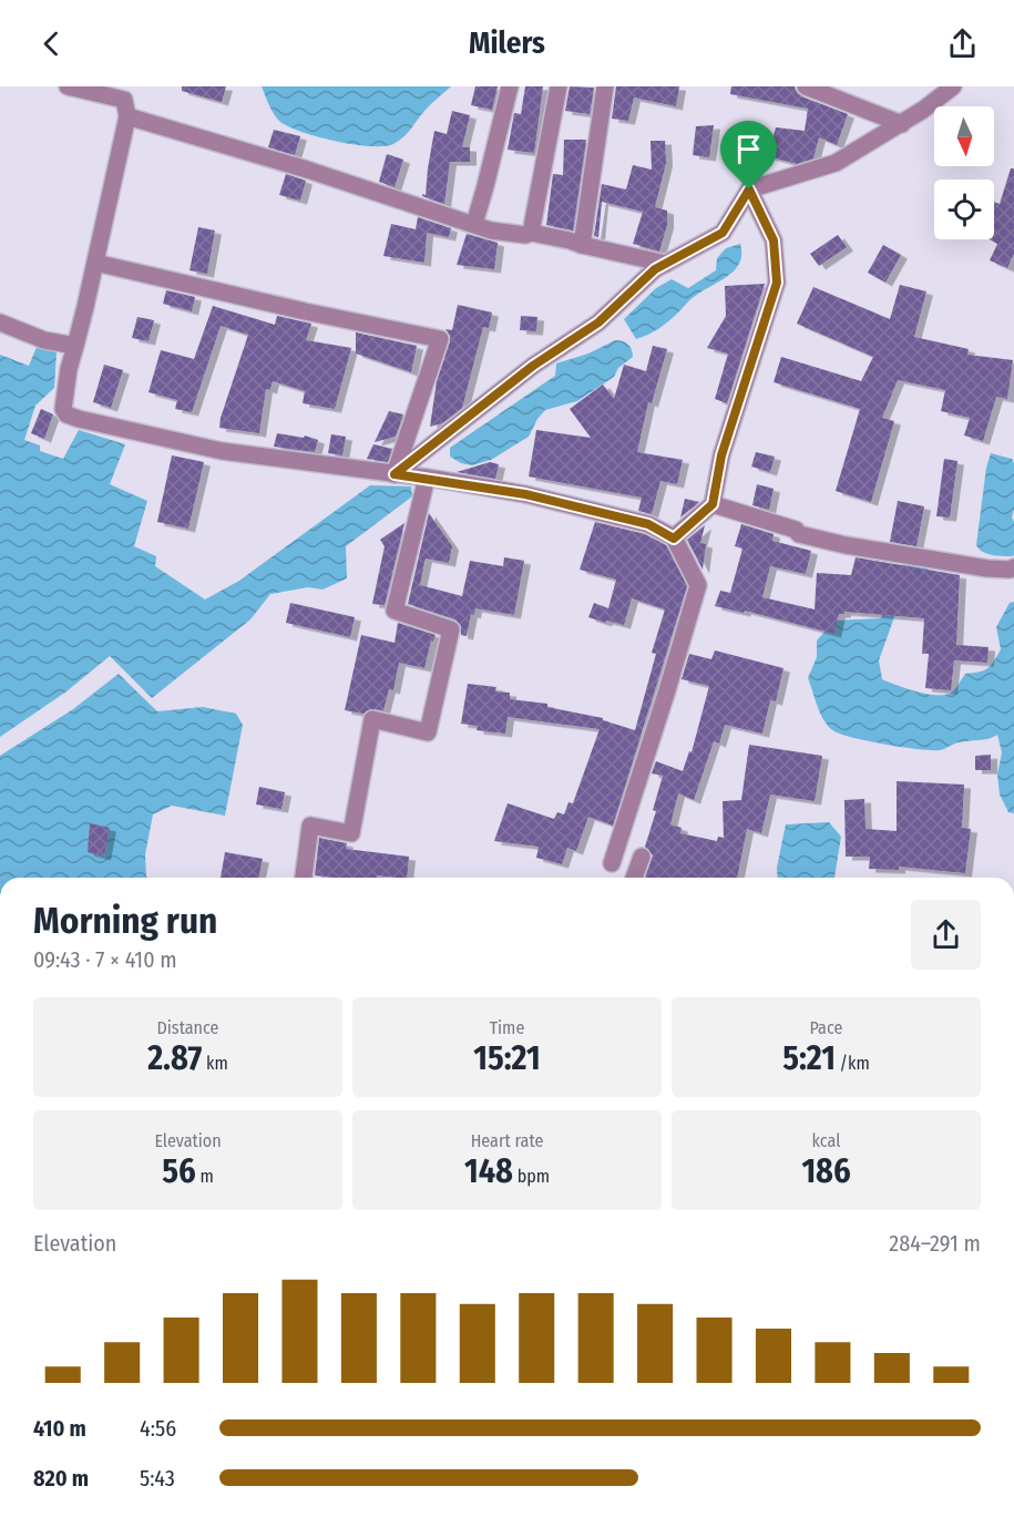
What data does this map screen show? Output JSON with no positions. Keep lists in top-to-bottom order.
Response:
{
  "north": "bottom",
  "page": {
    "header": "Milers",
    "heading": ["Morning run", "09:43 · 7 × 410 m"],
    "stats": [
      ["Distance", "2.87 km"],
      ["Time", "15:21"],
      ["Pace", "5:21 /km"],
      ["Elevation", "56 m"],
      ["Heart rate", "148 bpm"],
      ["kcal", "186"]
    ],
    "chart": ["Elevation", "284–291 m"],
    "list": [
      {
        "name": "410 m",
        "note": "4:56"
      },
      {
        "name": "820 m",
        "note": "5:43"
      }
    ]
  }
}
